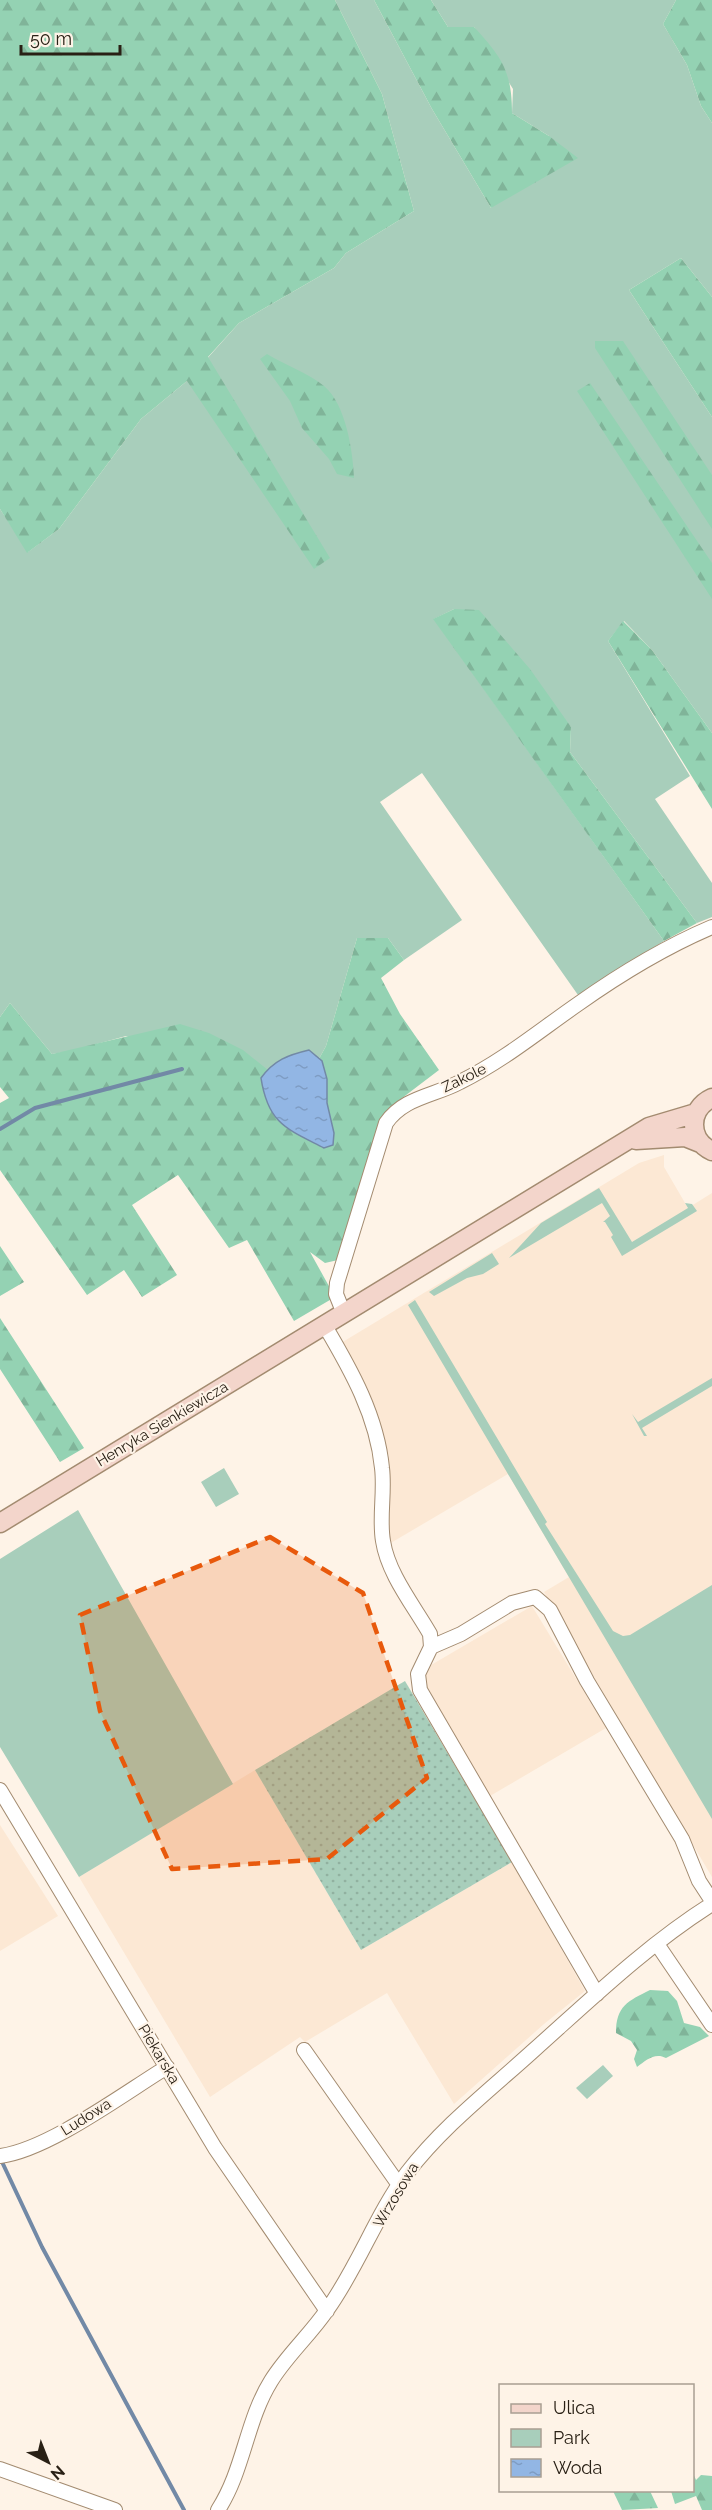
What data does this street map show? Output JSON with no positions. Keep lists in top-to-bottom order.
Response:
{
  "streets": {
    "main road": ["Henryka Sienkiewicza"],
    "street": [
      "Zakole",
      "Piekarska",
      "Ludowa",
      "Wrzosowa"
    ]
  },
  "crossings": [
    ["Zakole", "Henryka Sienkiewicza"],
    ["Piekarska", "Ludowa"],
    ["Piekarska", "Wrzosowa"]
  ],
  "legend": ["Ulica", "Park", "Woda"],
  "scale_bar": "50 m",
  "north": "bottom right"
}
